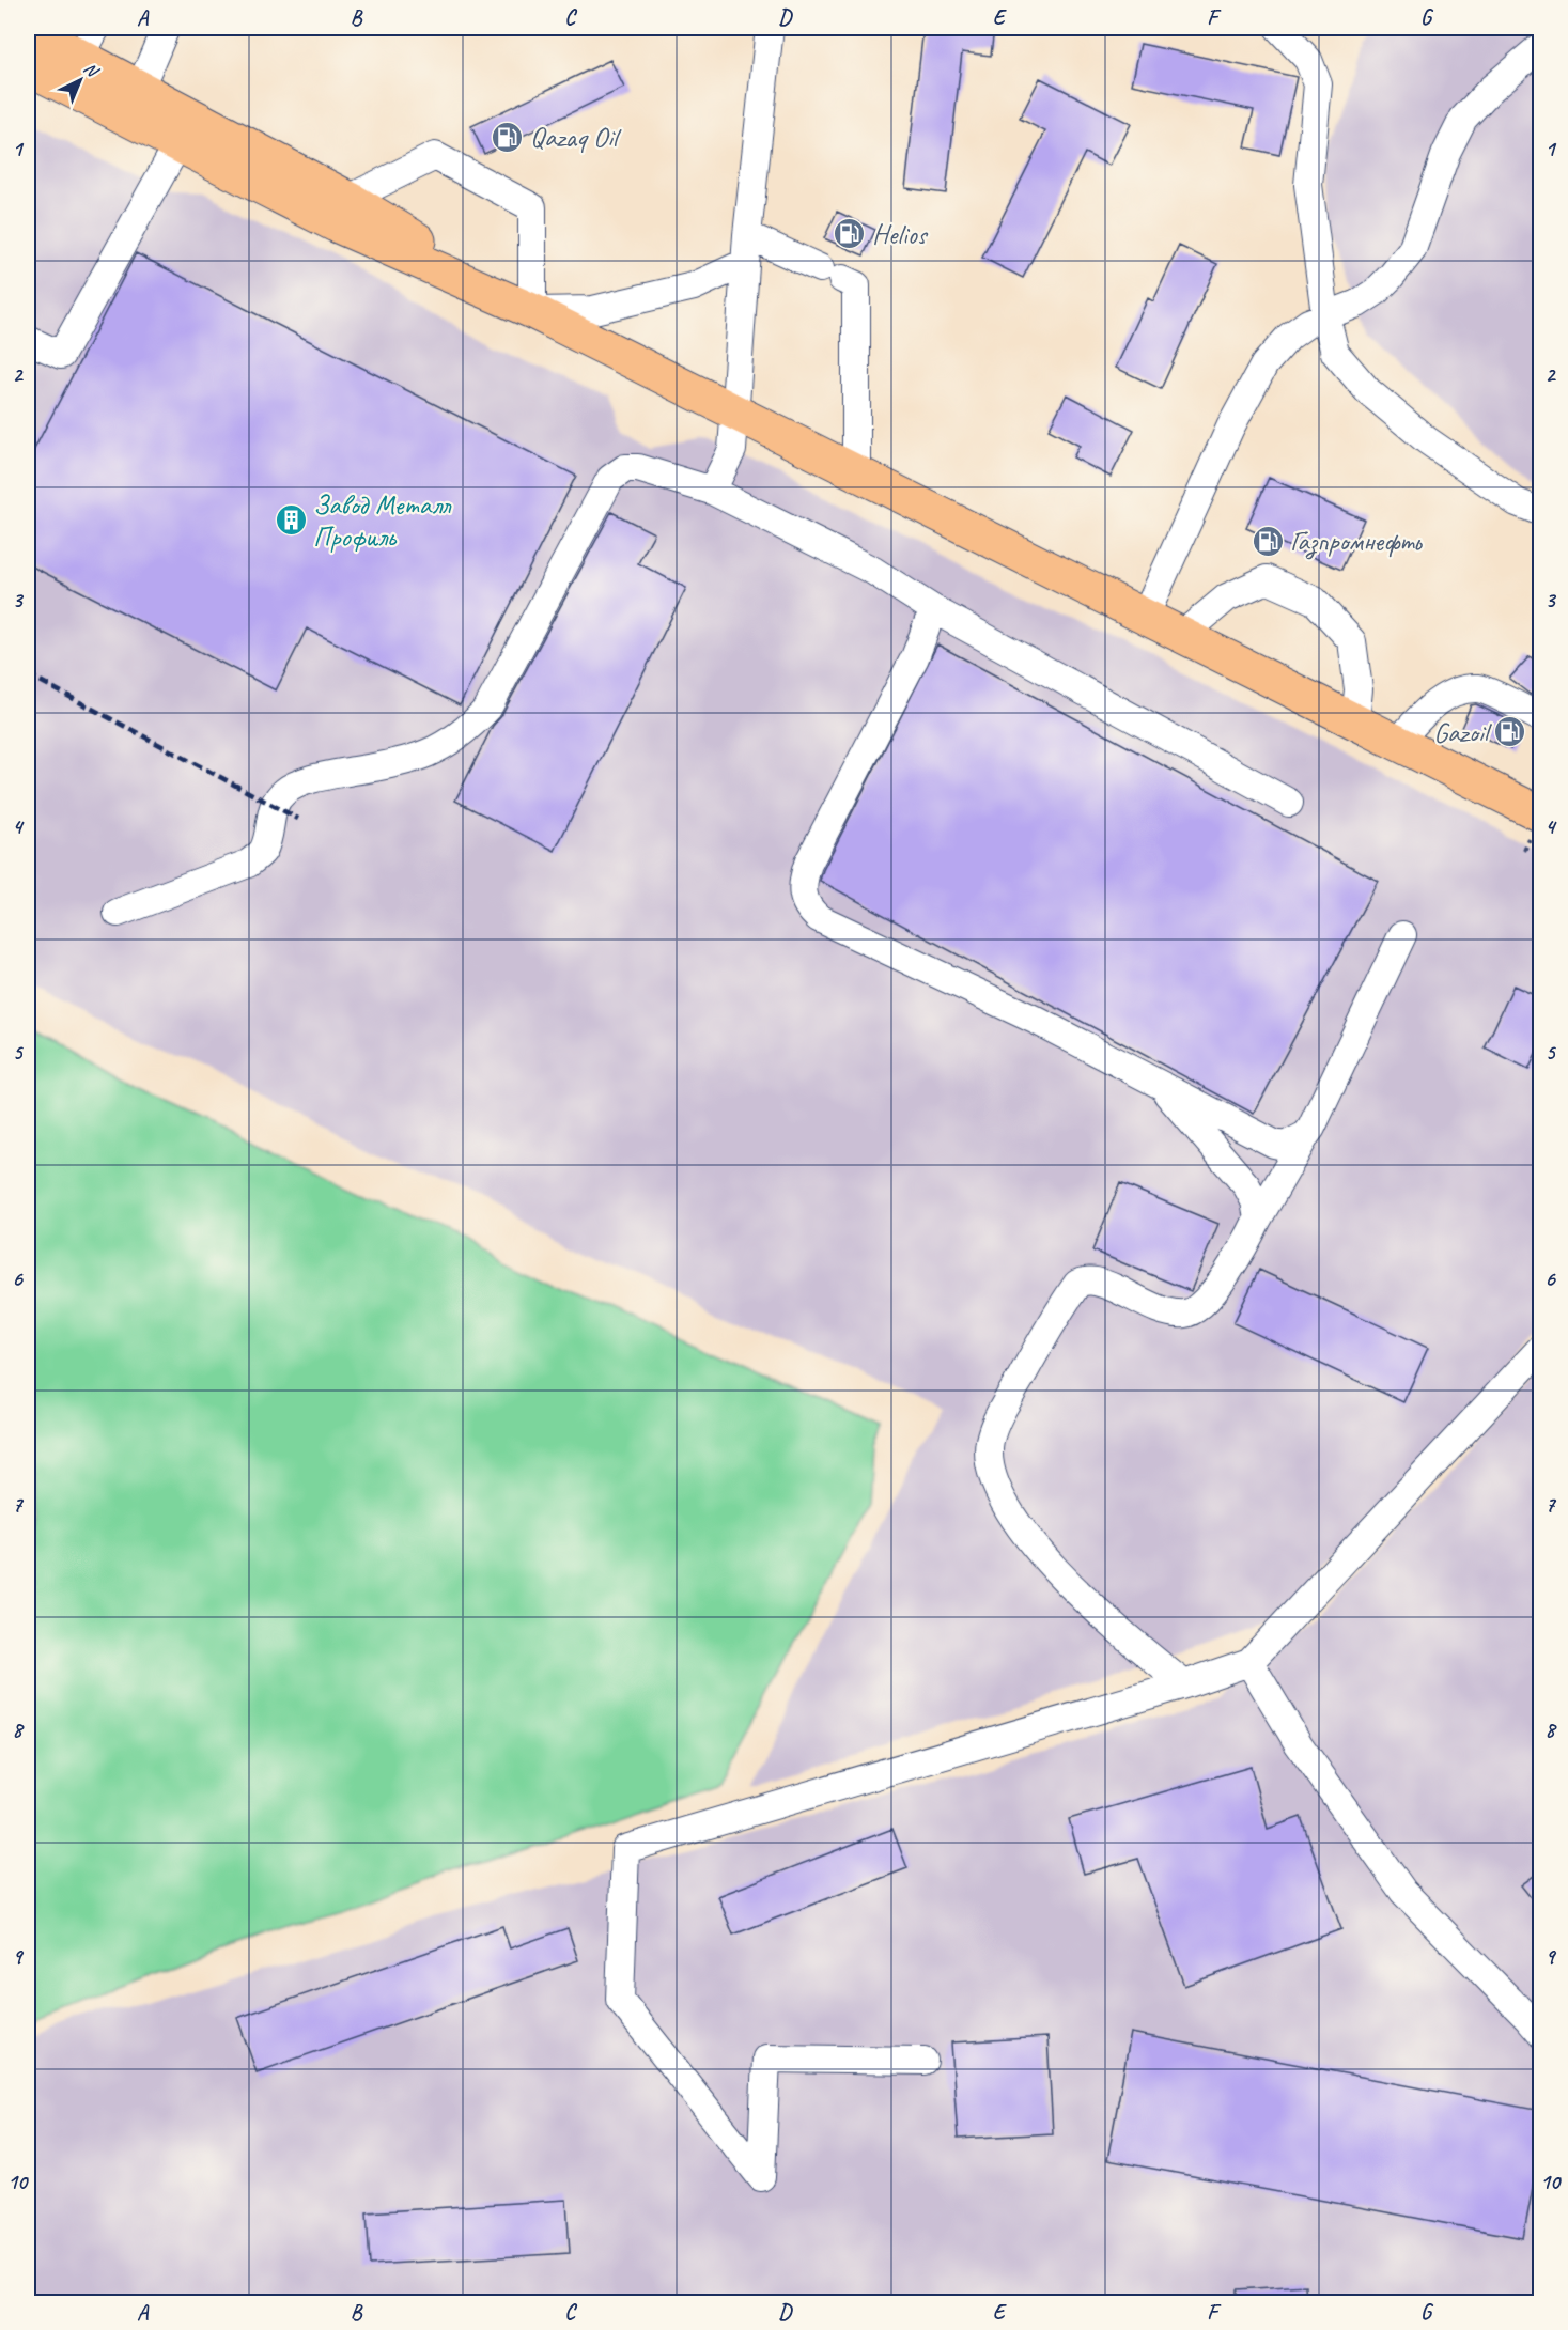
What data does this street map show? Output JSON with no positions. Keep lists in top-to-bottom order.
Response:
{
  "places": {
    "fuel station": [
      "Qazaq Oil",
      "Helios",
      "Газпромнефть",
      "Gazoil"
    ],
    "building": ["Завод Металл Профиль"]
  },
  "north": "top right",
  "grid": {
    "columns": [
      "A",
      "B",
      "C",
      "D",
      "E",
      "F",
      "G"
    ],
    "rows": [
      "1",
      "2",
      "3",
      "4",
      "5",
      "6",
      "7",
      "8",
      "9",
      "10"
    ]
  }
}
